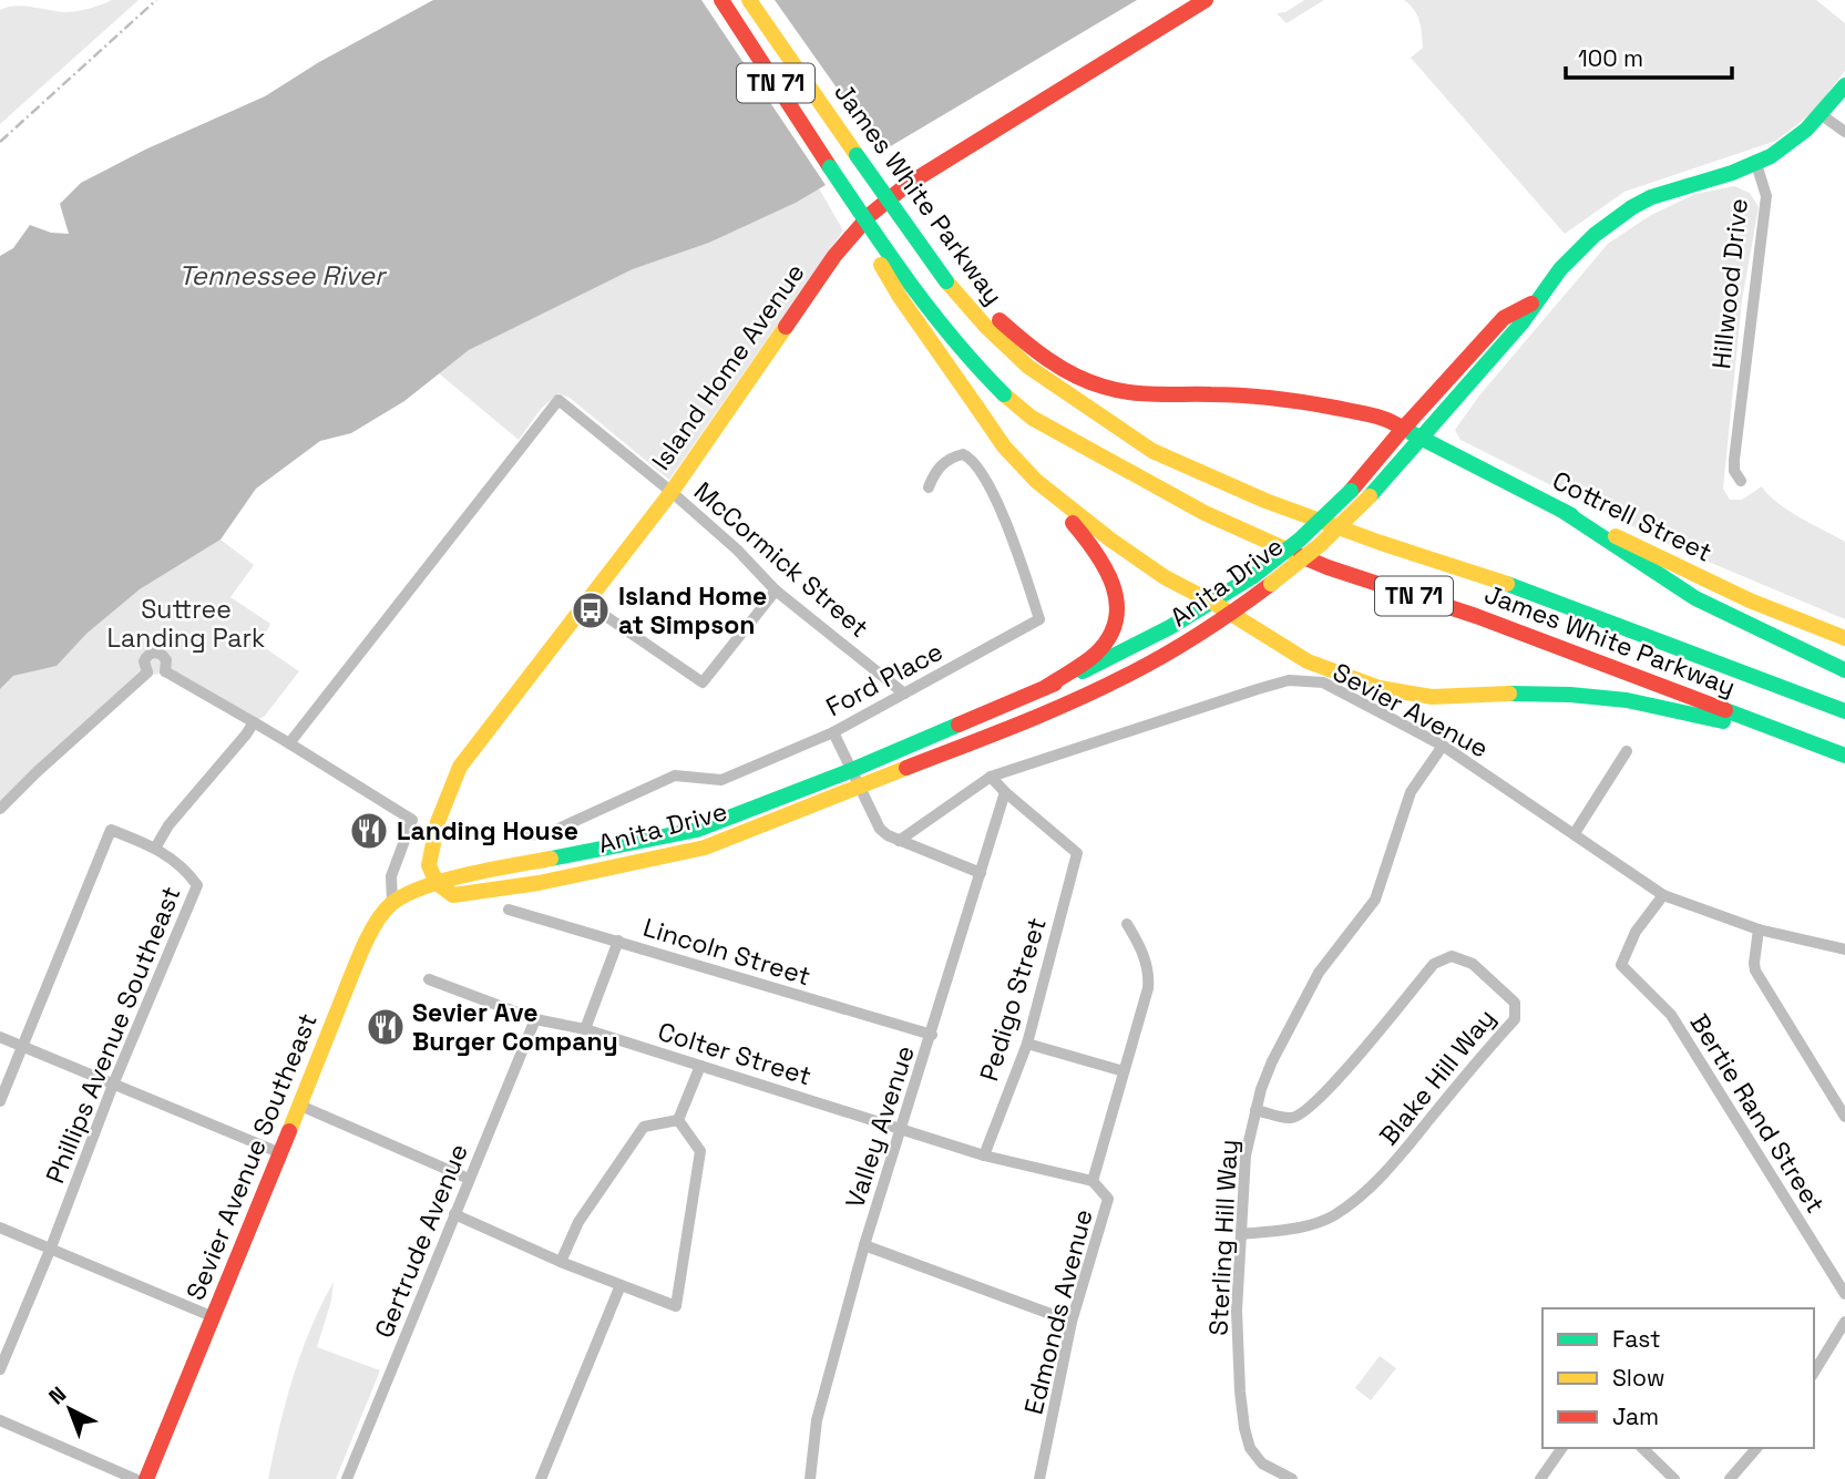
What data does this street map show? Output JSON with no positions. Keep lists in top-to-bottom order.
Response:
{
  "streets": {
    "main road": [
      "TN 71",
      "James White Parkway",
      "Hillwood Drive",
      "Island Home Avenue",
      "Cottrell Street",
      "Anita Drive",
      "Sevier Avenue Southeast"
    ],
    "street": [
      "McCormick Street",
      "Ford Place",
      "Sevier Avenue",
      "Lincoln Street",
      "Pedigo Street",
      "Phillips Avenue Southeast",
      "Colter Street",
      "Blake Hill Way",
      "Bertie Rand Street",
      "Valley Avenue",
      "Sterling Hill Way",
      "Gertrude Avenue",
      "Edmonds Avenue"
    ]
  },
  "crossings": [
    ["James White Parkway", "Cottrell Street"],
    ["Hillwood Drive", "Anita Drive"],
    ["Island Home Avenue", "McCormick Street"],
    ["Island Home Avenue", "Anita Drive"],
    ["Island Home Avenue", "Sevier Avenue Southeast"],
    ["Cottrell Street", "Anita Drive"],
    ["McCormick Street", "Ford Place"],
    ["Anita Drive", "Sevier Avenue Southeast"],
    ["Sevier Avenue", "Bertie Rand Street"],
    ["Sevier Avenue", "Sterling Hill Way"],
    ["Lincoln Street", "Valley Avenue"],
    ["Pedigo Street", "Colter Street"],
    ["Pedigo Street", "Valley Avenue"],
    ["Colter Street", "Valley Avenue"],
    ["Colter Street", "Gertrude Avenue"],
    ["Colter Street", "Edmonds Avenue"],
    ["Blake Hill Way", "Sterling Hill Way"]
  ],
  "water": ["Tennessee River"],
  "parks": ["Suttree Landing Park"],
  "places": {
    "bus stop": ["Island Home at Simpson"],
    "restaurant": ["Landing House", "Sevier Ave Burger Company"]
  },
  "legend": ["Fast", "Slow", "Jam"],
  "scale_bar": "100 m",
  "north": "top left"
}
